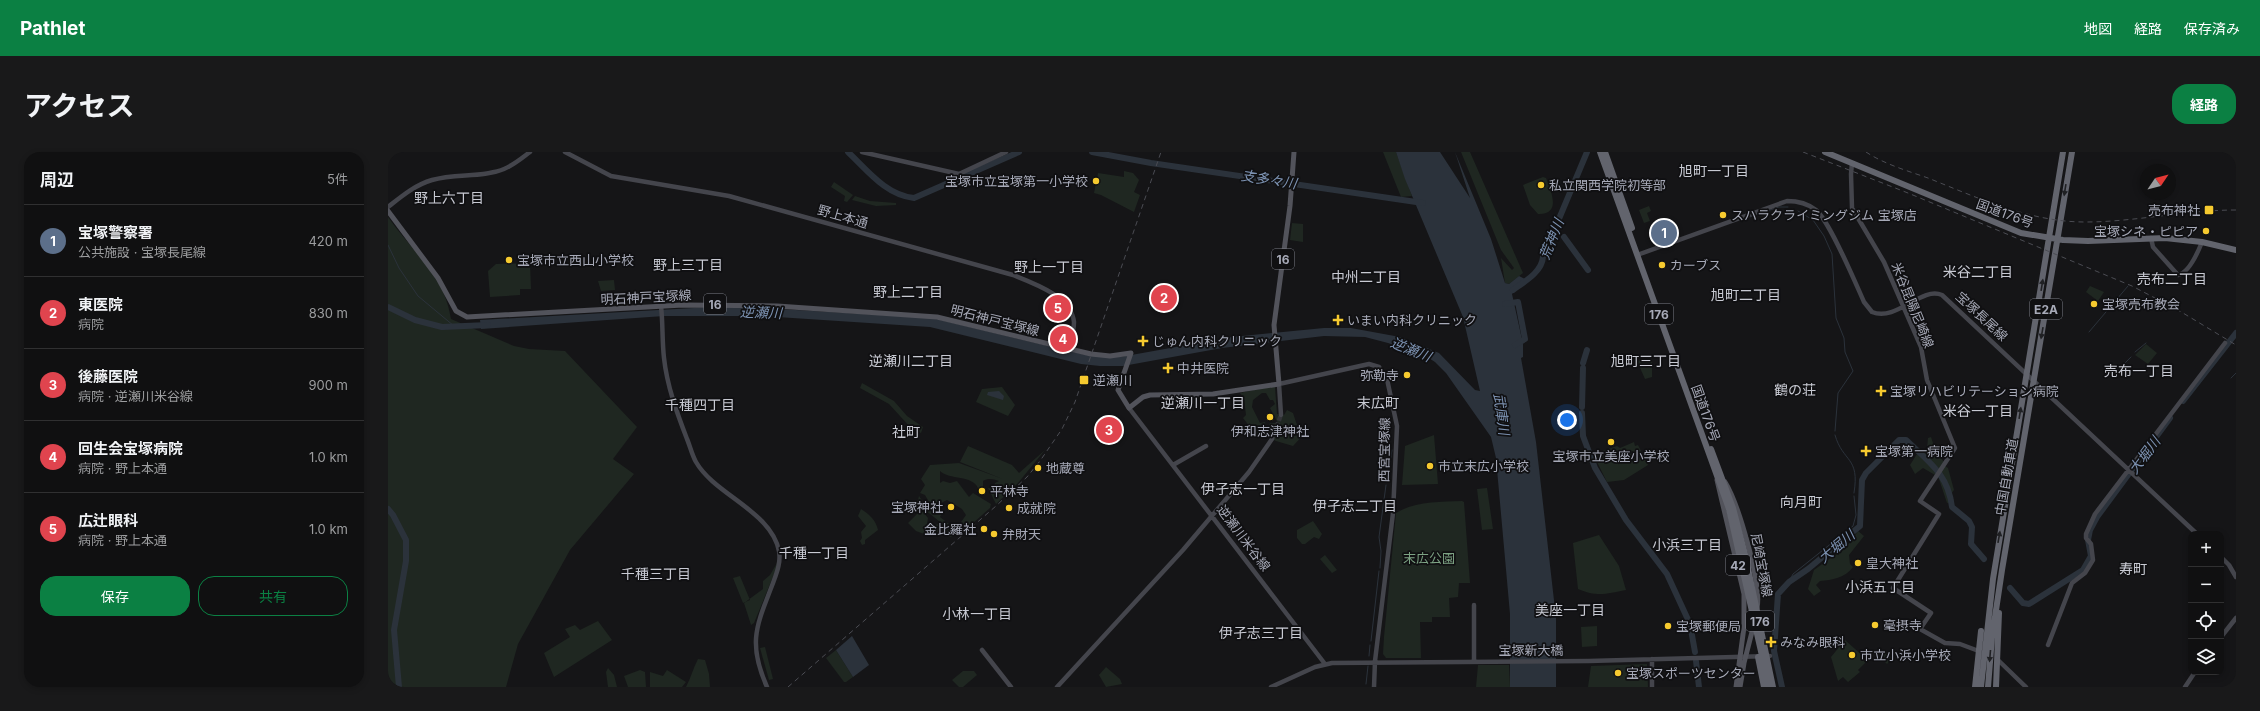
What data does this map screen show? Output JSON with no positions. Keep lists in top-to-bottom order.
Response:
{
  "streets": {
    "highway": [
      "国道176号",
      "E2A",
      "176",
      "中国自動車道"
    ],
    "main road": [
      "16",
      "明石神戸宝塚線",
      "42",
      "尼崎宝塚線"
    ],
    "street": [
      "野上本通",
      "米谷昆陽尼崎線",
      "宝塚長尾線",
      "西宮宝塚線",
      "逆瀬川米谷線",
      "宝塚新大橋"
    ]
  },
  "crossings": [
    ["国道176号", "米谷昆陽尼崎線"],
    ["国道176号", "宝塚長尾線"],
    ["国道176号", "尼崎宝塚線"],
    ["国道176号", "宝塚新大橋"],
    ["野上本通", "明石神戸宝塚線"],
    ["16", "西宮宝塚線"],
    ["明石神戸宝塚線", "逆瀬川米谷線"],
    ["米谷昆陽尼崎線", "宝塚長尾線"],
    ["西宮宝塚線", "宝塚新大橋"],
    ["逆瀬川米谷線", "宝塚新大橋"],
    ["尼崎宝塚線", "宝塚新大橋"]
  ],
  "districts": [
    "旭町一丁目",
    "野上六丁目",
    "野上三丁目",
    "野上一丁目",
    "米谷二丁目",
    "中州二丁目",
    "売布二丁目",
    "野上二丁目",
    "旭町二丁目",
    "逆瀬川二丁目",
    "旭町三丁目",
    "売布一丁目",
    "鶴の荘",
    "逆瀬川一丁目",
    "末広町",
    "千種四丁目",
    "米谷一丁目",
    "社町",
    "伊孑志一丁目",
    "向月町",
    "伊孑志二丁目",
    "小浜三丁目",
    "千種一丁目",
    "寿町",
    "千種三丁目",
    "小浜五丁目",
    "美座一丁目",
    "小林一丁目",
    "伊孑志三丁目"
  ],
  "water": [
    "支多々川",
    "荒神川",
    "逆瀬川",
    "武庫川",
    "大堀川"
  ],
  "parks": ["末広公園"],
  "places": {
    "other": [
      "宝塚市立宝塚第一小学校",
      "私立関西学院初等部",
      "スハラクライミングジム 宝塚店",
      "宝塚シネ・ピピア",
      "宝塚市立西山小学校",
      "カーブス",
      "宝塚売布教会",
      "弥勒寺",
      "伊和志津神社",
      "宝塚市立美座小学校",
      "市立末広小学校",
      "地蔵尊",
      "平林寺",
      "宝塚神社",
      "成就院",
      "金比羅社",
      "弁財天",
      "皇大神社",
      "毫摂寺",
      "宝塚郵便局",
      "市立小浜小学校",
      "宝塚スポーツセンター"
    ],
    "transit": ["売布神社", "逆瀬川"],
    "health": [
      "いまい内科クリニック",
      "じゅん内科クリニック",
      "中井医院",
      "宝塚リハビリテーション病院",
      "宝塚第一病院",
      "みなみ眼科"
    ]
  },
  "north": "top right",
  "page": {
    "header": "Pathlet",
    "nav": ["地図", "経路", "保存済み"],
    "title": "アクセス",
    "buttons": [
      "経路",
      ["保存", "共有"]
    ],
    "heading": ["周辺", "5件"],
    "list": [
      {
        "mark": "1",
        "name": "宝塚警察署",
        "note": "公共施設 · 宝塚長尾線",
        "value": "420 m"
      },
      {
        "mark": "2",
        "name": "東医院",
        "note": "病院",
        "value": "830 m"
      },
      {
        "mark": "3",
        "name": "後藤医院",
        "note": "病院 · 逆瀬川米谷線",
        "value": "900 m"
      },
      {
        "mark": "4",
        "name": "回生会宝塚病院",
        "note": "病院 · 野上本通",
        "value": "1.0 km"
      },
      {
        "mark": "5",
        "name": "広辻眼科",
        "note": "病院 · 野上本通",
        "value": "1.0 km"
      }
    ],
    "pins": [
      "1",
      "2",
      "5",
      "4",
      "3"
    ],
    "map_buttons": ["+", "−"]
  }
}
